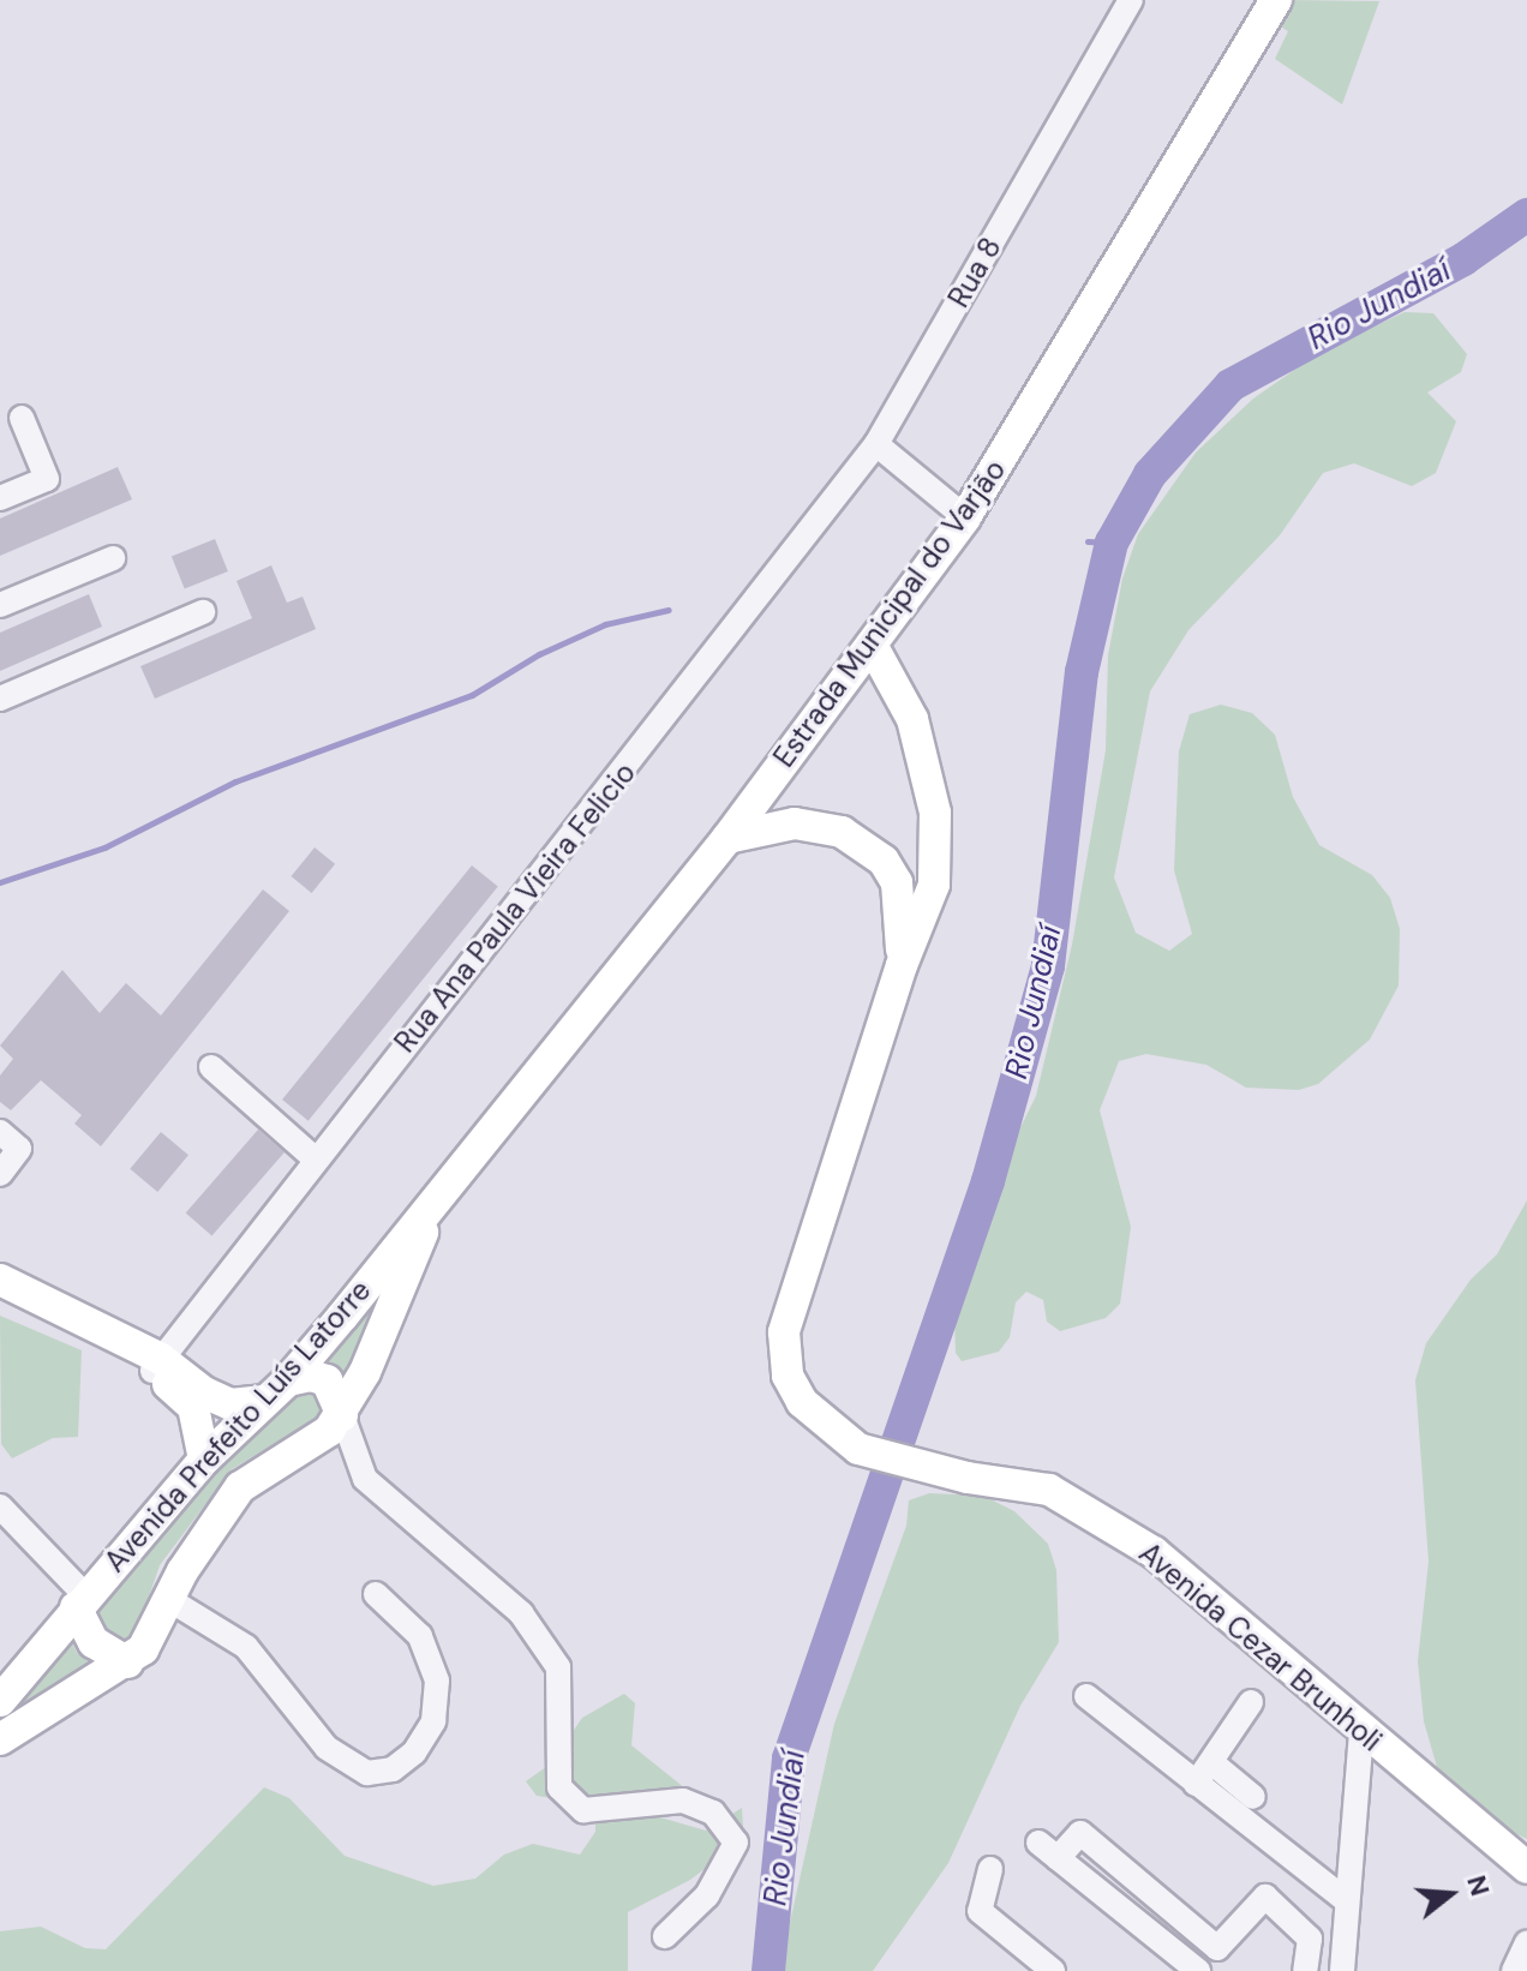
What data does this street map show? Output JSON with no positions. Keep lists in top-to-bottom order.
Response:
{
  "streets": {
    "main road": ["Estrada Municipal do Varjão", "Avenida Prefeito Luís Latorre", "Avenida Cezar Brunholi"],
    "street": ["Rua 8", "Rua Ana Paula Vieira Felicio"]
  },
  "crossings": [
    ["Rua 8", "Rua Ana Paula Vieira Felicio"],
    ["Estrada Municipal do Varjão", "Avenida Prefeito Luís Latorre"]
  ],
  "water": ["Rio Jundiaí"],
  "north": "right"
}
